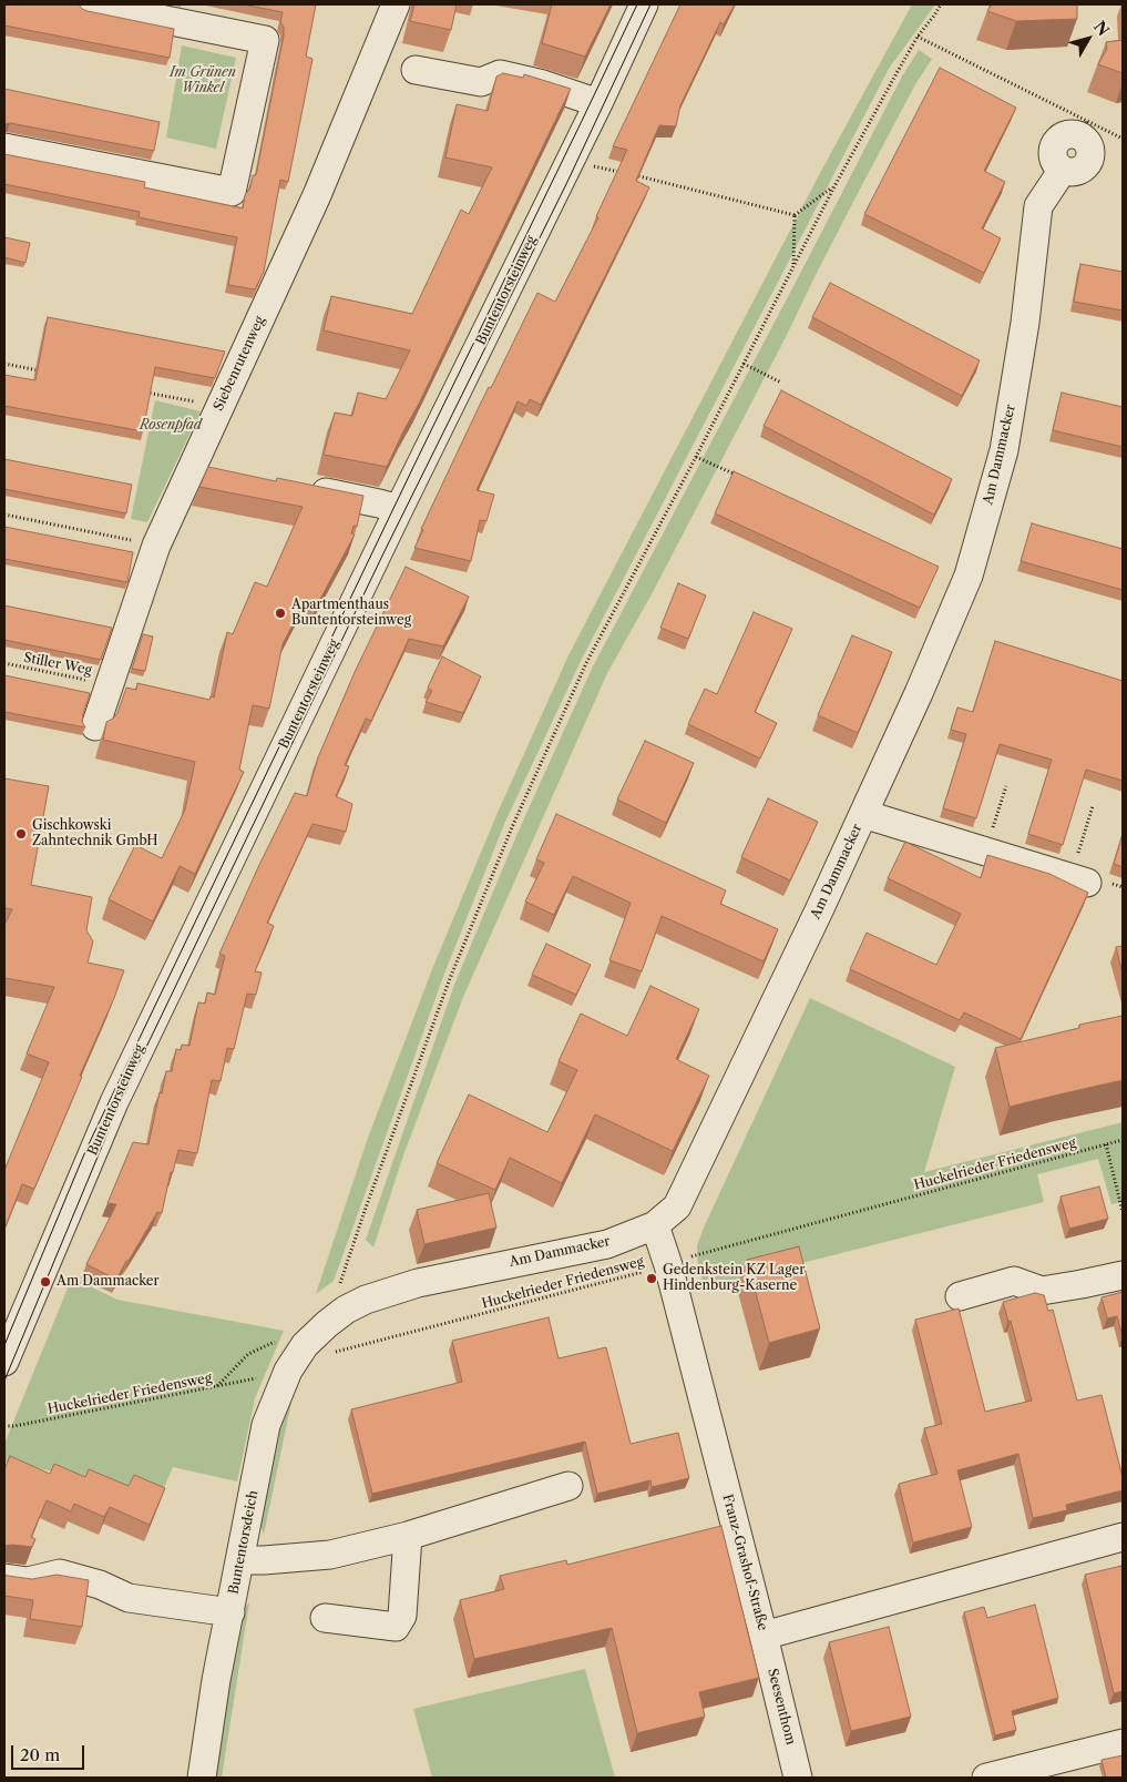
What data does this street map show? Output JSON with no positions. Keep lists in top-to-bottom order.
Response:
{
  "streets": {
    "street": [
      "Buntentorsteinweg",
      "Siebenrutenweg",
      "Am Dammacker",
      "Buntentorsdeich",
      "Franz-Grashof-Straße",
      "Seesenthom"
    ],
    "path": ["Stiller Weg", "Huckelrieder Friedensweg"]
  },
  "crossings": [
    ["Siebenrutenweg", "Stiller Weg"],
    ["Am Dammacker", "Buntentorsdeich"],
    ["Am Dammacker", "Franz-Grashof-Straße"],
    ["Huckelrieder Friedensweg", "Buntentorsdeich"],
    ["Huckelrieder Friedensweg", "Franz-Grashof-Straße"],
    ["Franz-Grashof-Straße", "Seesenthom"]
  ],
  "parks": ["Im Grünen Winkel", "Rosenpfad"],
  "places": [
    "Apartmenthaus Buntentorsteinweg",
    "Gischkowski Zahntechnik GmbH",
    "Gedenkstein KZ Lager Hindenburg-Kaserne",
    "Am Dammacker"
  ],
  "scale_bar": "20 m",
  "north": "top right"
}
